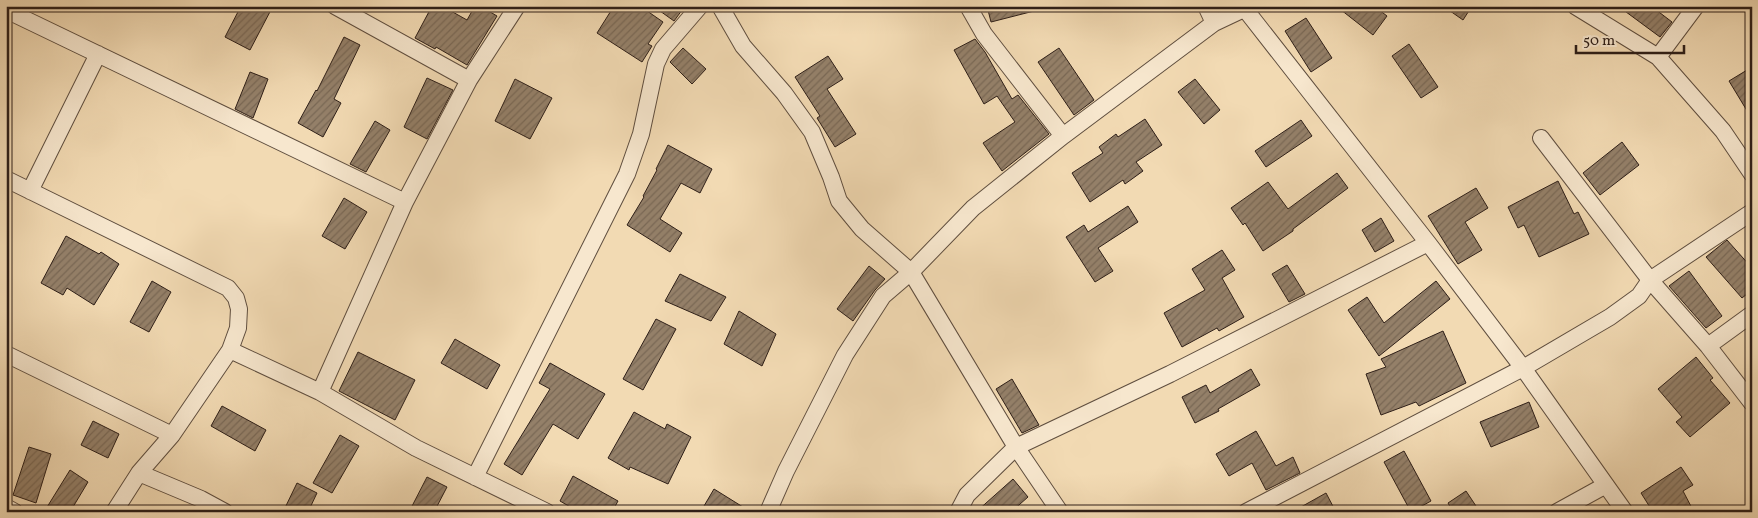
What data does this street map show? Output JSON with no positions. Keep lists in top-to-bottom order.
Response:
{
  "scale_bar": "50 m"
}
